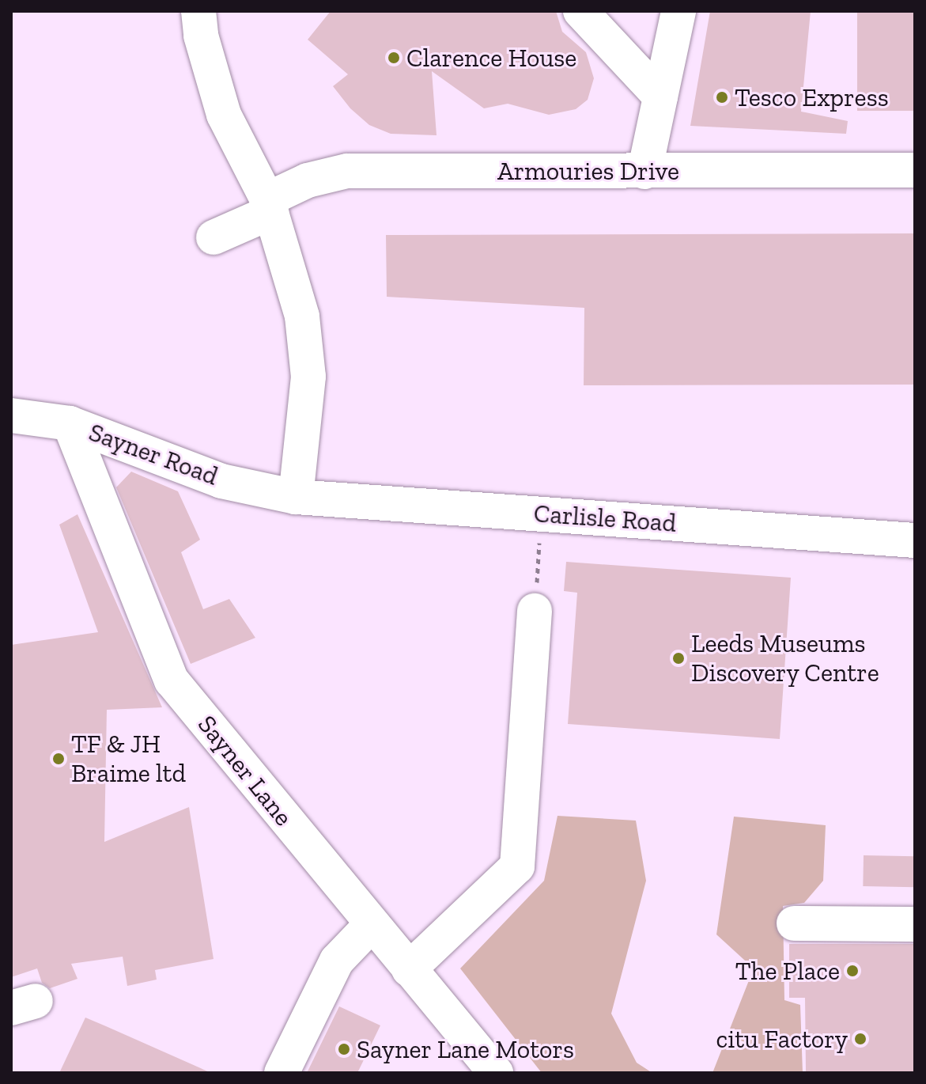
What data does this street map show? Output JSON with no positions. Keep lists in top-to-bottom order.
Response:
{
  "streets": {
    "street": [
      "Armouries Drive",
      "Sayner Road",
      "Carlisle Road",
      "Sayner Lane"
    ]
  },
  "crossings": [
    ["Sayner Road", "Carlisle Road"],
    ["Sayner Road", "Sayner Lane"]
  ],
  "places": [
    "Clarence House",
    "Tesco Express",
    "Leeds Museums Discovery Centre",
    "TF & JH Braime ltd",
    "The Place",
    "citu Factory",
    "Sayner Lane Motors"
  ]
}
